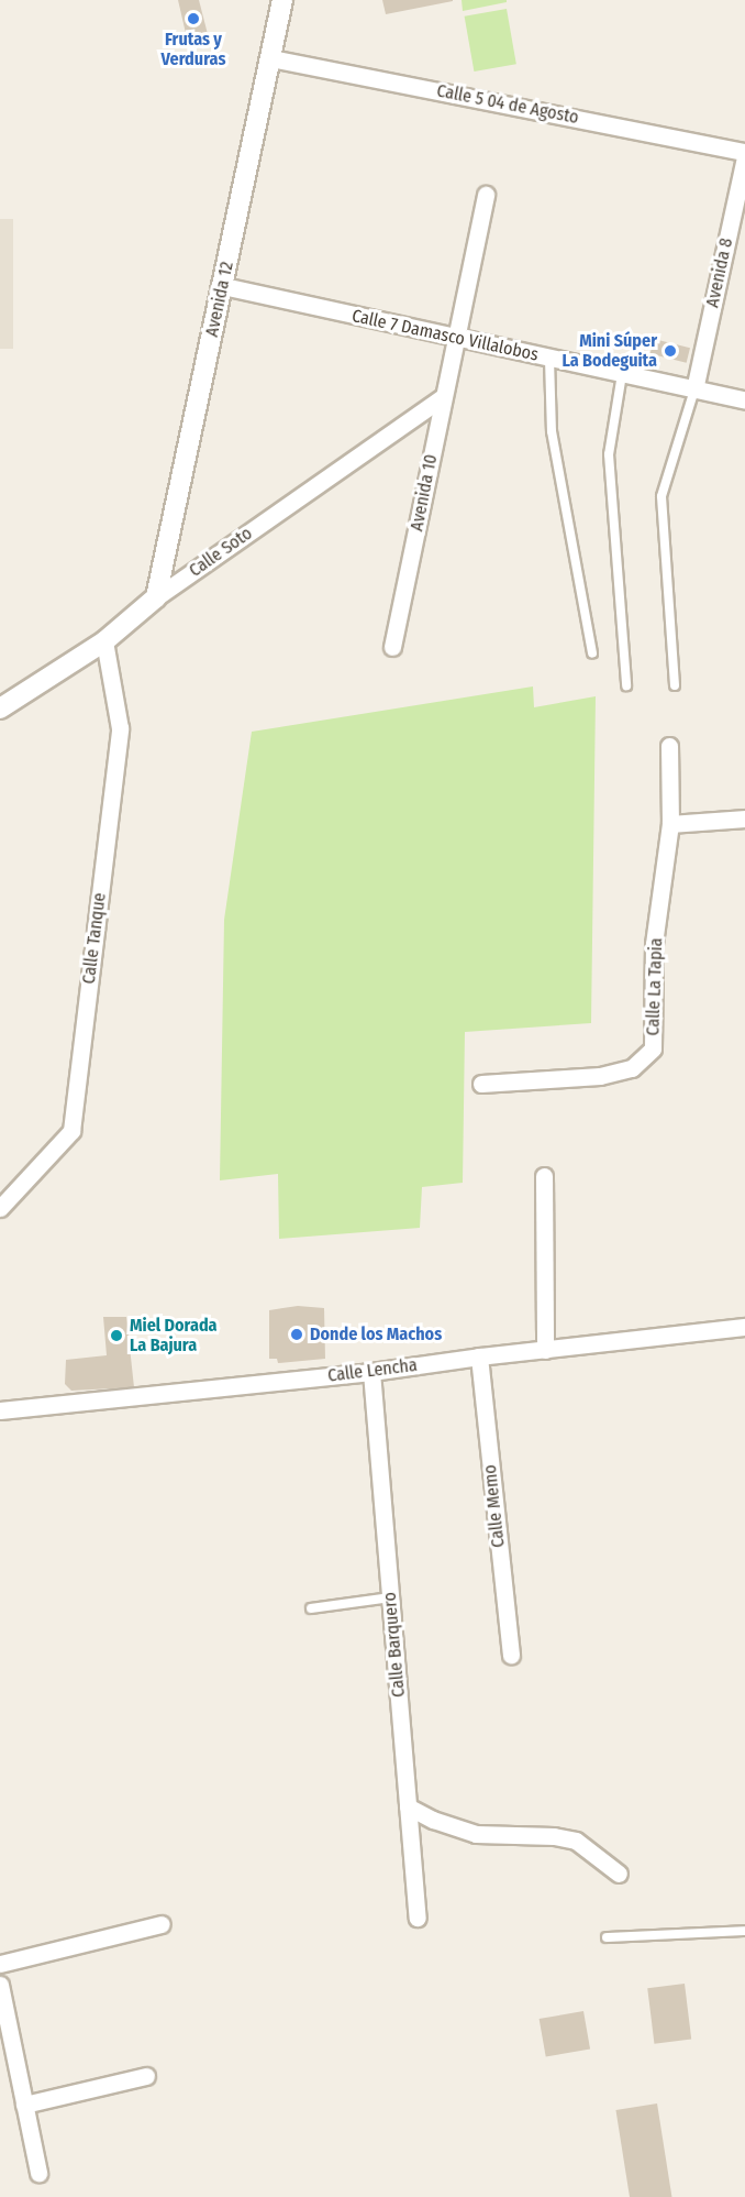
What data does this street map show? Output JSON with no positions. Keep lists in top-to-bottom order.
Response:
{
  "streets": {
    "street": [
      "Calle 5 04 de Agosto",
      "Avenida 8",
      "Avenida 12",
      "Calle 7 Damasco Villalobos",
      "Avenida 10",
      "Calle Soto",
      "Calle Tanque",
      "Calle La Tapia",
      "Calle Lencha",
      "Calle Memo",
      "Calle Barquero"
    ]
  },
  "crossings": [
    ["Calle 5 04 de Agosto", "Avenida 12"],
    ["Avenida 8", "Calle 7 Damasco Villalobos"],
    ["Avenida 12", "Calle 7 Damasco Villalobos"],
    ["Avenida 12", "Calle Soto"],
    ["Calle 7 Damasco Villalobos", "Avenida 10"],
    ["Avenida 10", "Calle Soto"],
    ["Calle Soto", "Calle Tanque"],
    ["Calle Lencha", "Calle Memo"],
    ["Calle Lencha", "Calle Barquero"]
  ],
  "places": [
    "Frutas y Verduras",
    "Mini Súper La Bodeguita",
    "Donde los Machos",
    "Miel Dorada La Bajura"
  ]
}
